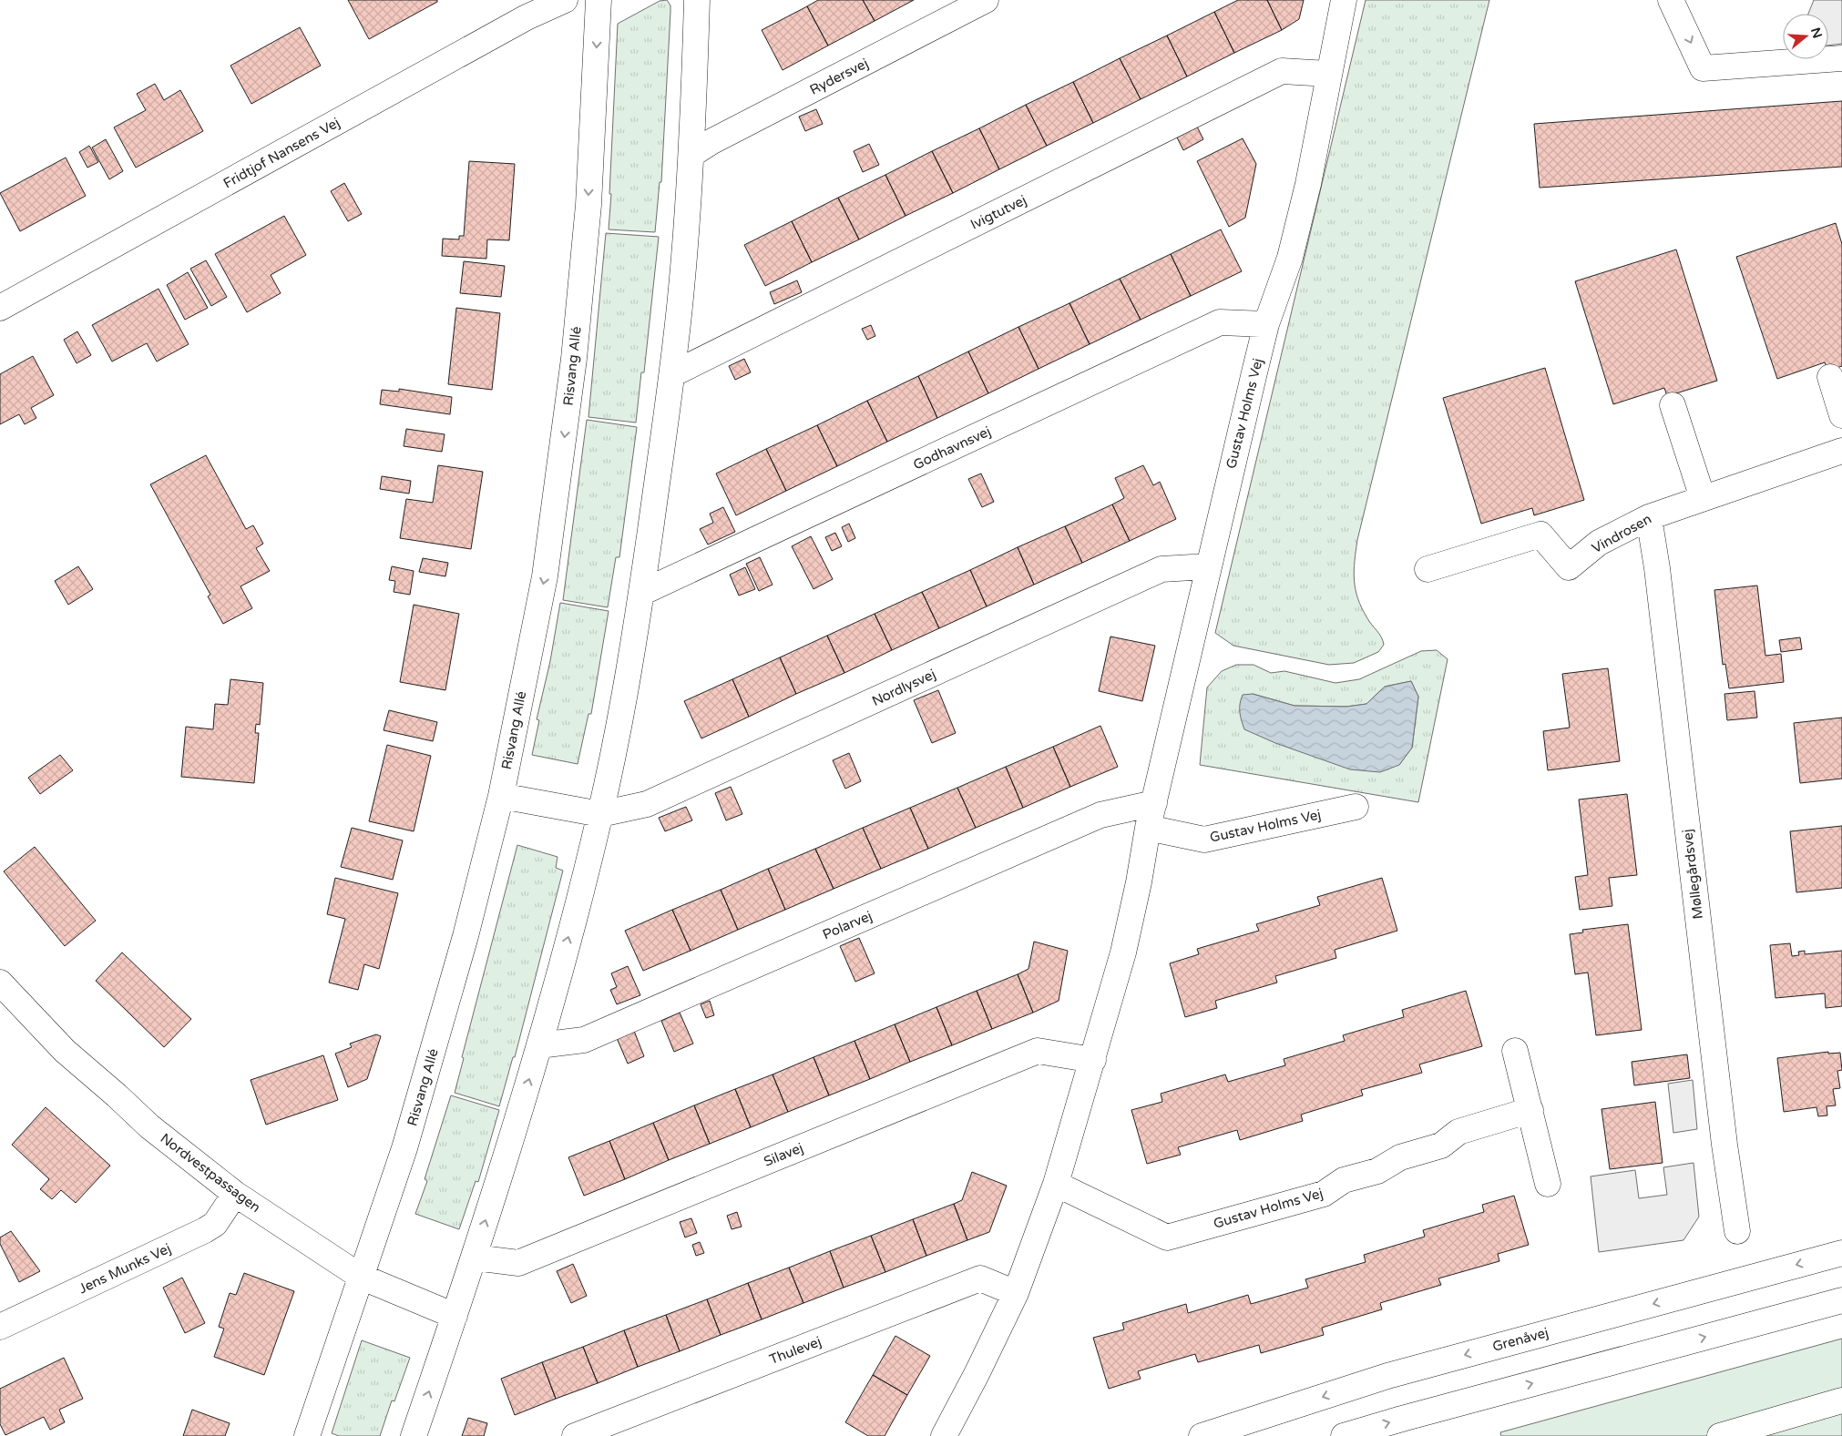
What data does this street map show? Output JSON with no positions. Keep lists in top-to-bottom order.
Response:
{
  "streets": {
    "street": [
      "Rydersvej",
      "Fridtjof Nansens Vej",
      "Ivigtutvej",
      "Risvang Allé",
      "Gustav Holms Vej",
      "Godhavnsvej",
      "Vindrosen",
      "Nordlysvej",
      "Møllegårdsvej",
      "Polarvej",
      "Silavej",
      "Nordvestpassagen",
      "Jens Munks Vej",
      "Grenåvej",
      "Thulevej"
    ]
  },
  "crossings": [
    ["Ivigtutvej", "Gustav Holms Vej"],
    ["Risvang Allé", "Nordvestpassagen"],
    ["Gustav Holms Vej", "Godhavnsvej"],
    ["Gustav Holms Vej", "Nordlysvej"],
    ["Gustav Holms Vej", "Polarvej"],
    ["Gustav Holms Vej", "Silavej"],
    ["Gustav Holms Vej", "Thulevej"],
    ["Vindrosen", "Møllegårdsvej"],
    ["Nordvestpassagen", "Jens Munks Vej"]
  ],
  "north": "right"
}
